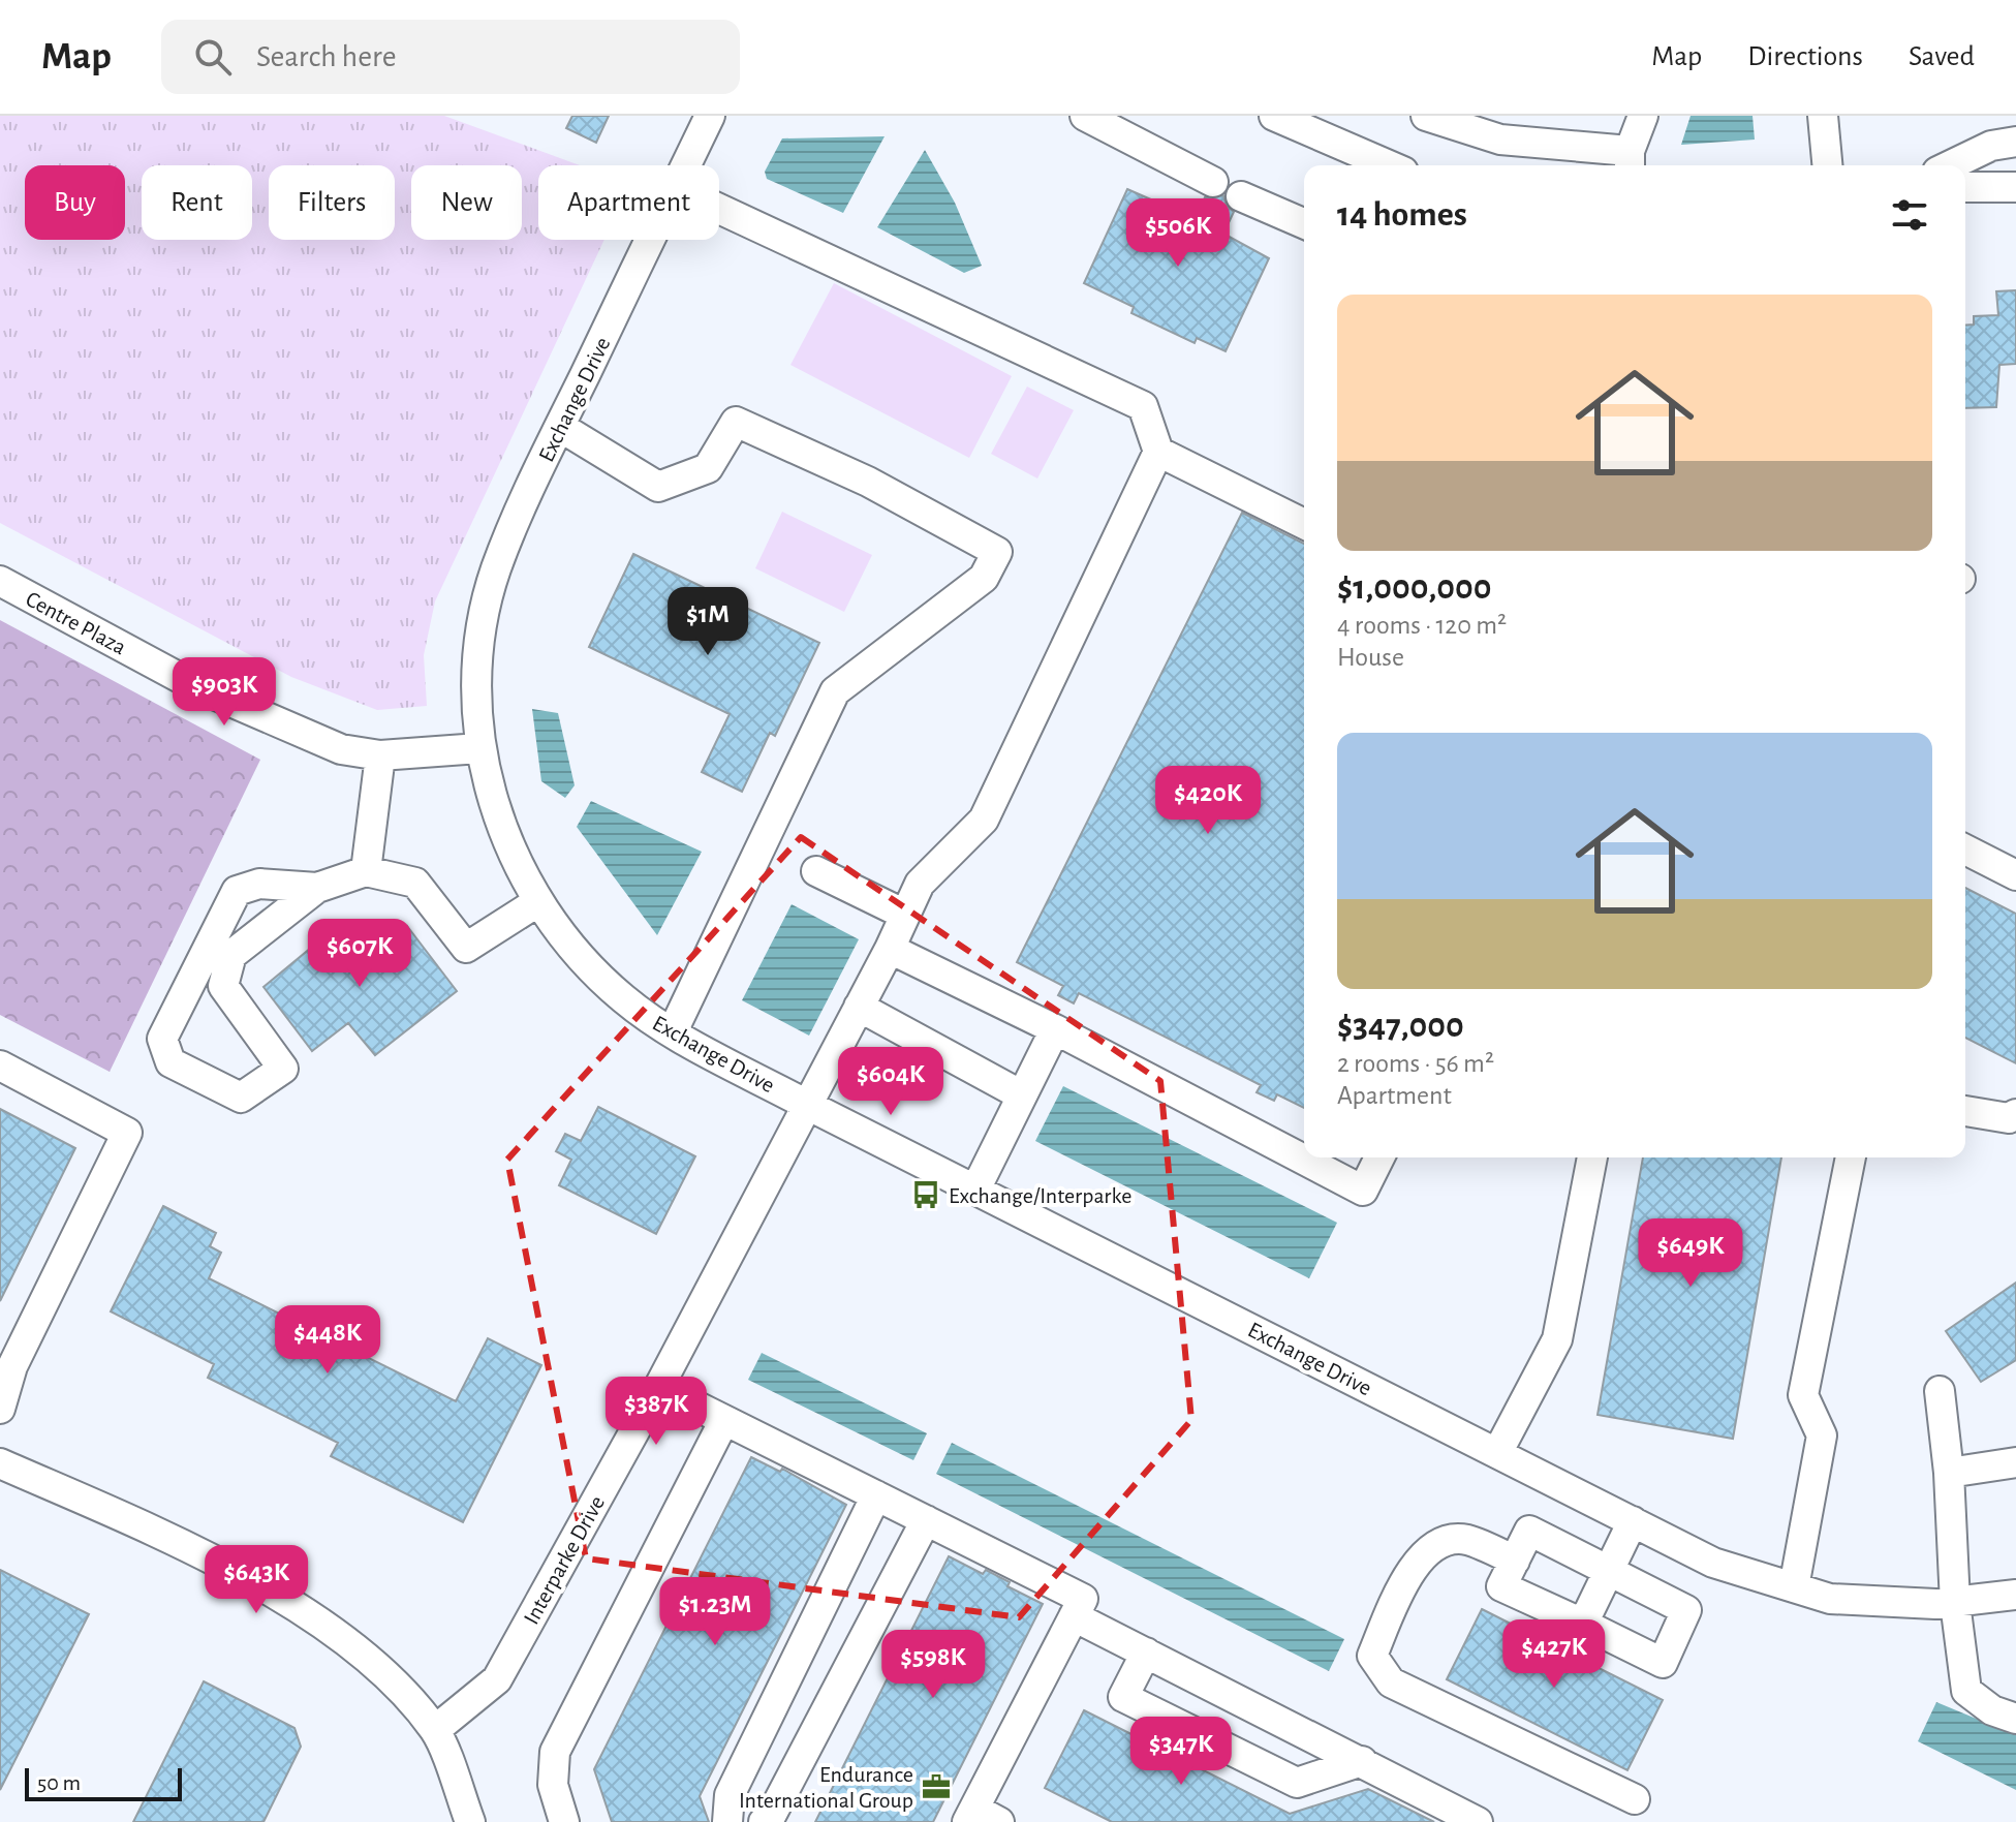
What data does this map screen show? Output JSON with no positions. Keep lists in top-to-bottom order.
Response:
{
  "streets": {
    "street": ["Exchange Drive", "Centre Plaza", "Interparke Drive"]
  },
  "crossings": [
    ["Exchange Drive", "Centre Plaza"],
    ["Exchange Drive", "Interparke Drive"]
  ],
  "places": {
    "bus stop": ["Exchange/Interparke"],
    "office": ["Endurance International Group"]
  },
  "scale_bar": "50 m",
  "page": {
    "header": "Map",
    "search": "Search here",
    "nav": ["Map", "Directions", "Saved"],
    "chip": [
      "Buy",
      "Rent",
      "Filters",
      "New",
      "Apartment"
    ],
    "heading": "14 homes",
    "price": [
      "$506K",
      "$1M",
      "$903K",
      "$420K",
      "$607K",
      "$604K",
      "$649K",
      "$448K",
      "$387K",
      "$643K",
      "$1.23M",
      "$427K",
      "$598K",
      "$347K"
    ],
    "list": [
      {
        "name": "$1,000,000",
        "note": "4 rooms · 120 m² · House"
      },
      {
        "name": "$347,000",
        "note": "2 rooms · 56 m² · Apartment"
      }
    ],
    "scale": "50 m"
  }
}
